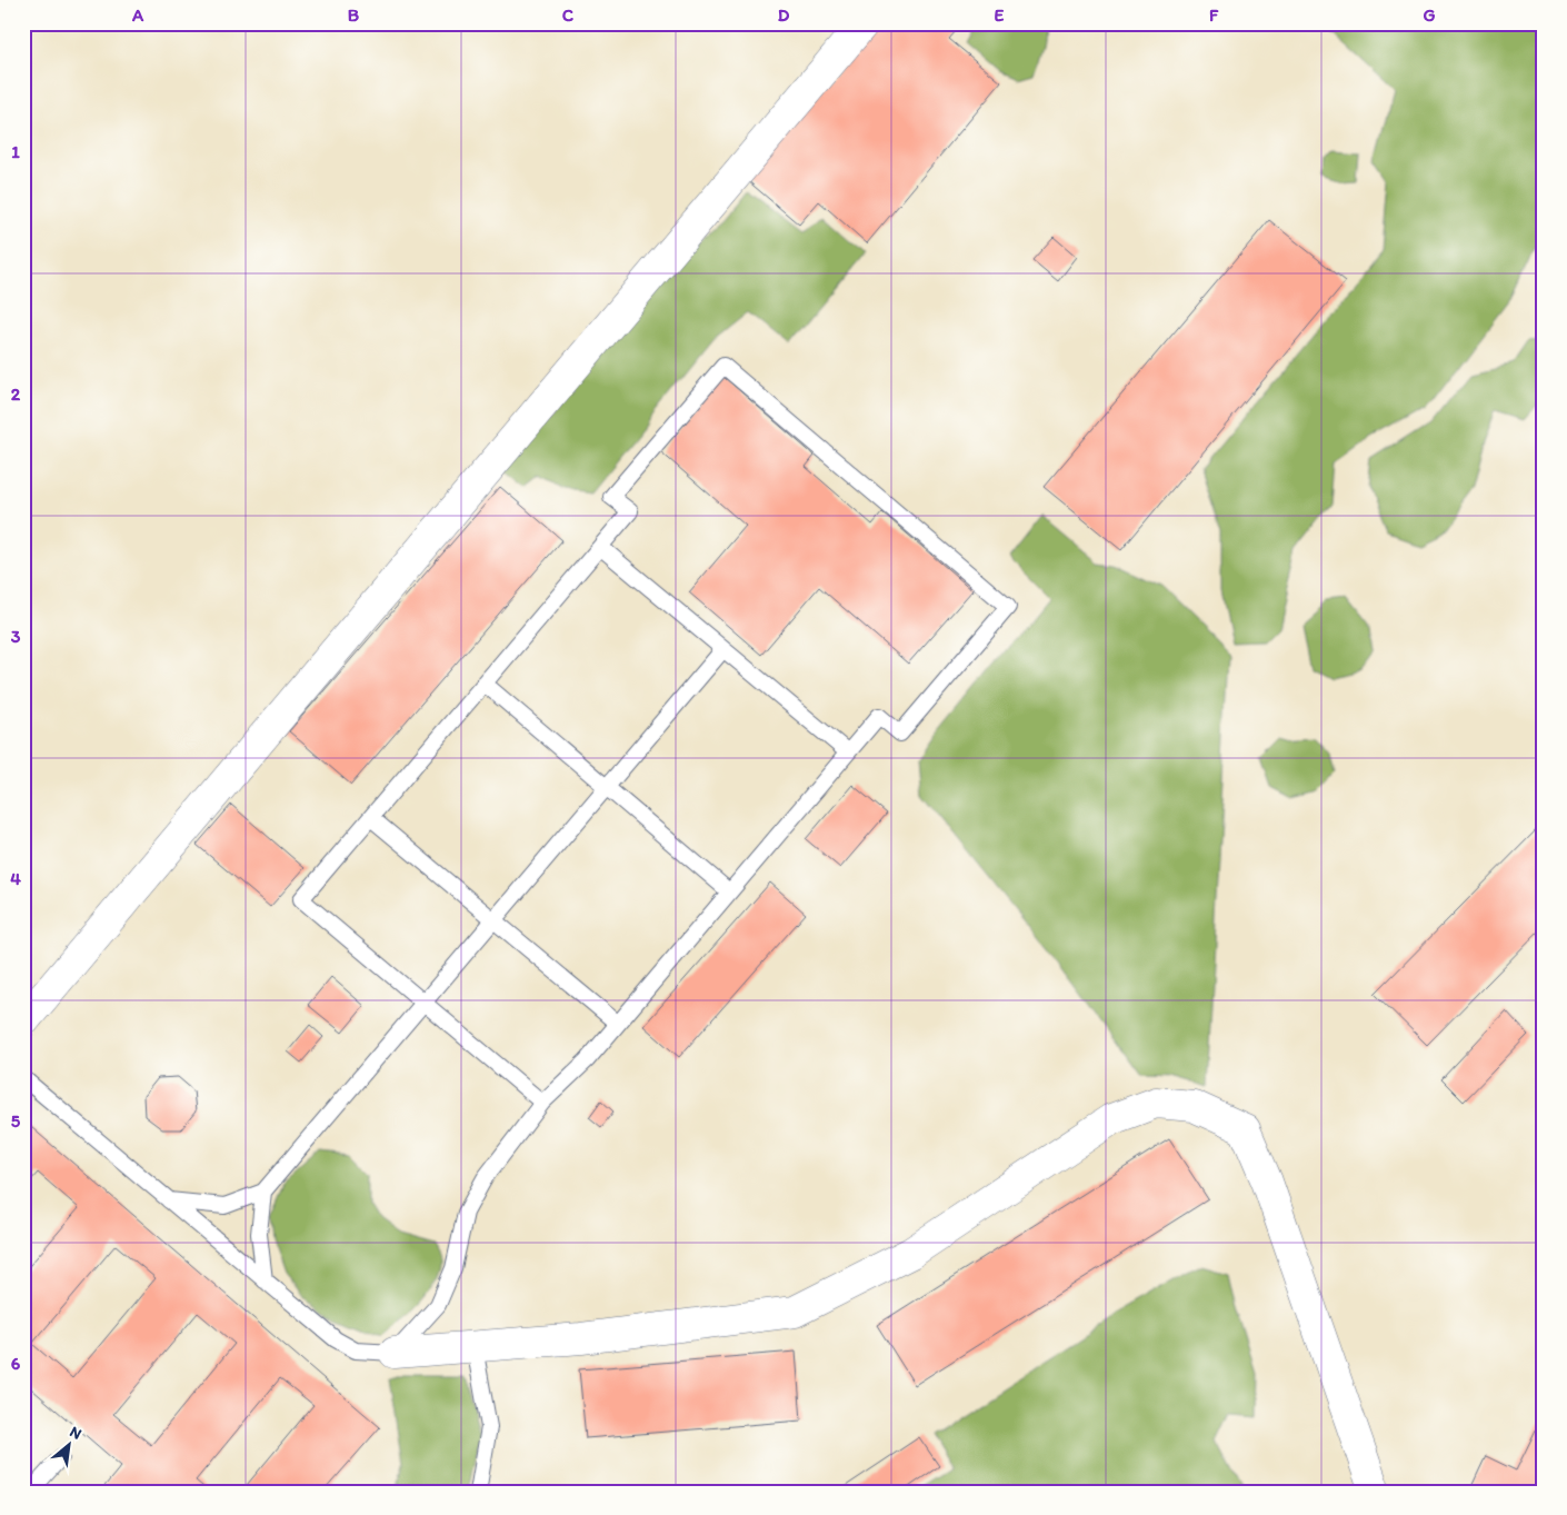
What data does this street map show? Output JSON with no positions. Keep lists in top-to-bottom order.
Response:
{
  "north": "top right",
  "grid": {
    "columns": [
      "A",
      "B",
      "C",
      "D",
      "E",
      "F",
      "G"
    ],
    "rows": [
      "1",
      "2",
      "3",
      "4",
      "5",
      "6"
    ]
  }
}
